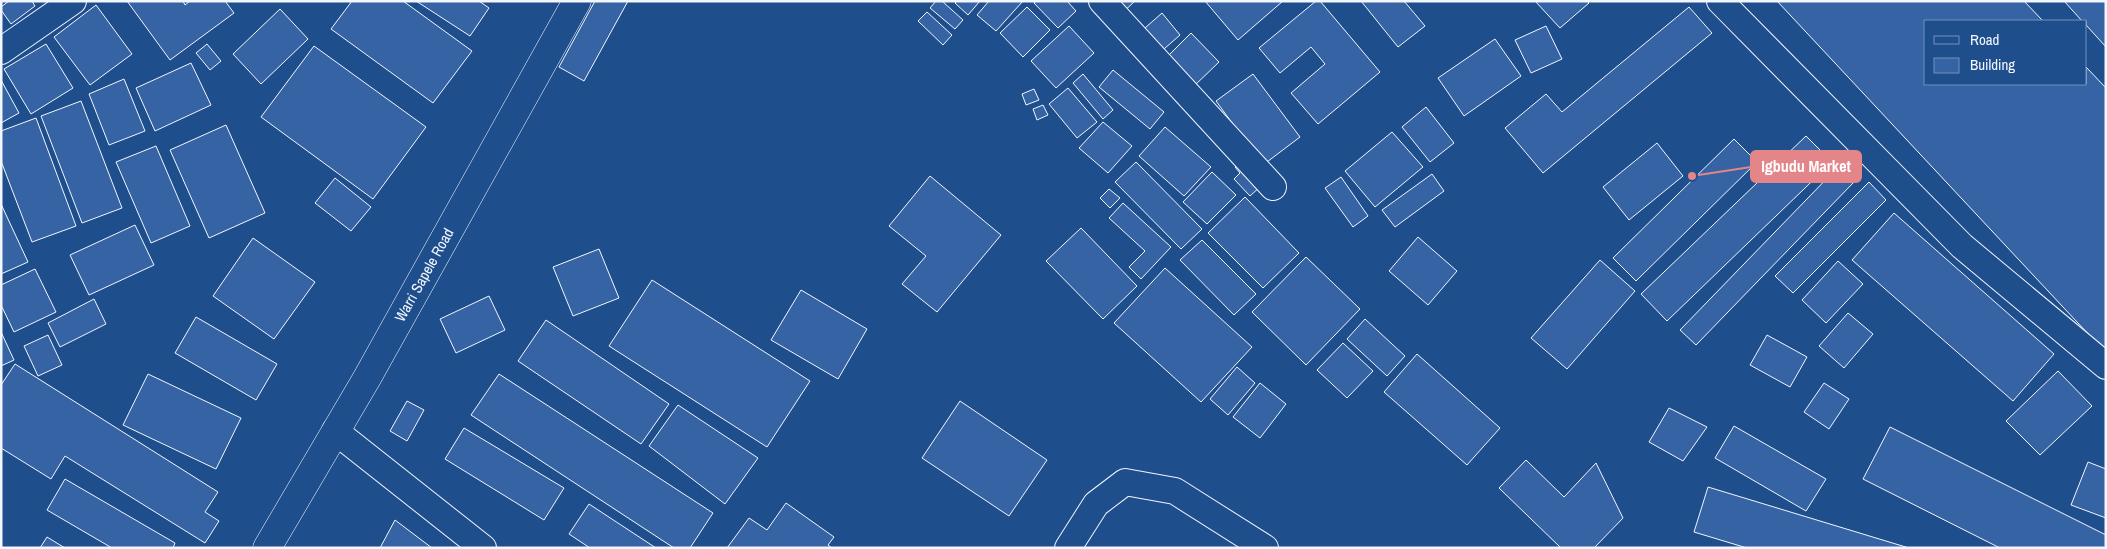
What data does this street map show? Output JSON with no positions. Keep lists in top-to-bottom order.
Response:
{
  "streets": {
    "highway": ["Warri Sapele Road"]
  },
  "places": ["Igbudu Market"],
  "legend": ["Road", "Building"]
}
